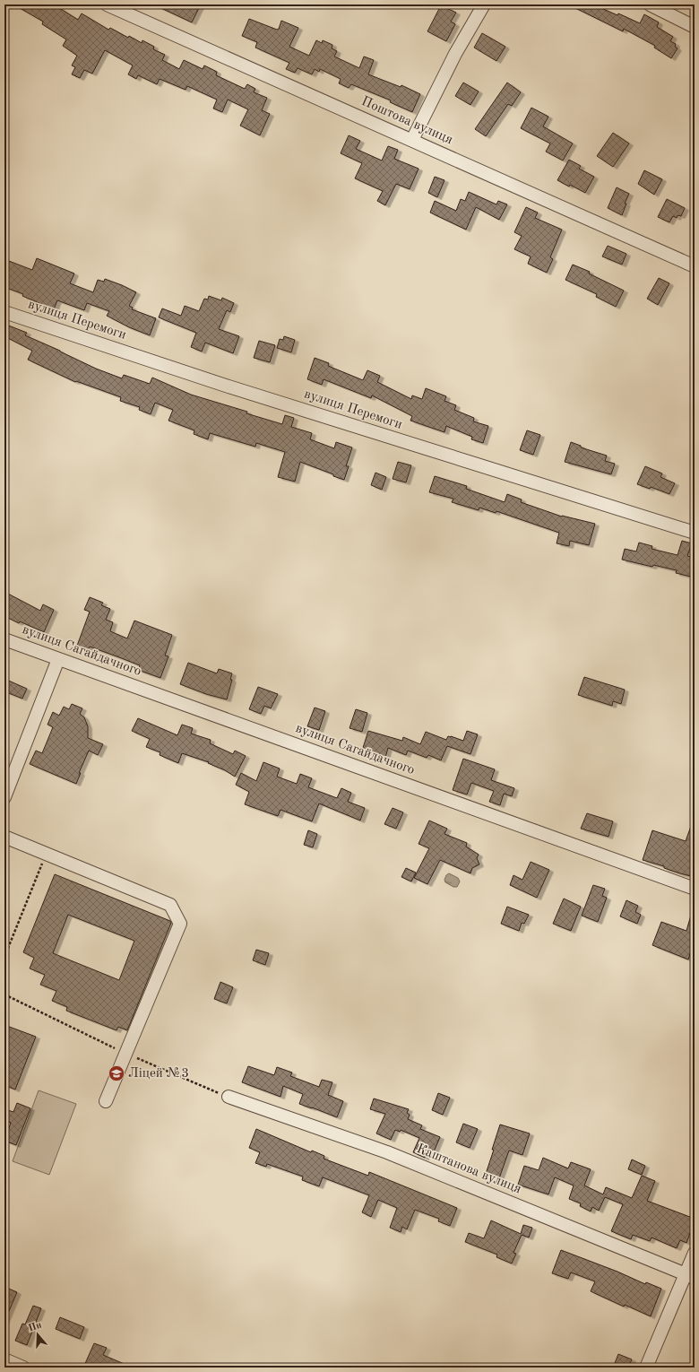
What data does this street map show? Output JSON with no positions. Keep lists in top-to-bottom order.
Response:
{
  "streets": {
    "street": [
      "Поштова вулиця",
      "вулиця Перемоги",
      "вулиця Сагайдачного",
      "Каштанова вулиця"
    ]
  },
  "places": {
    "school or university": ["Ліцей №3"]
  },
  "north": "top"
}
